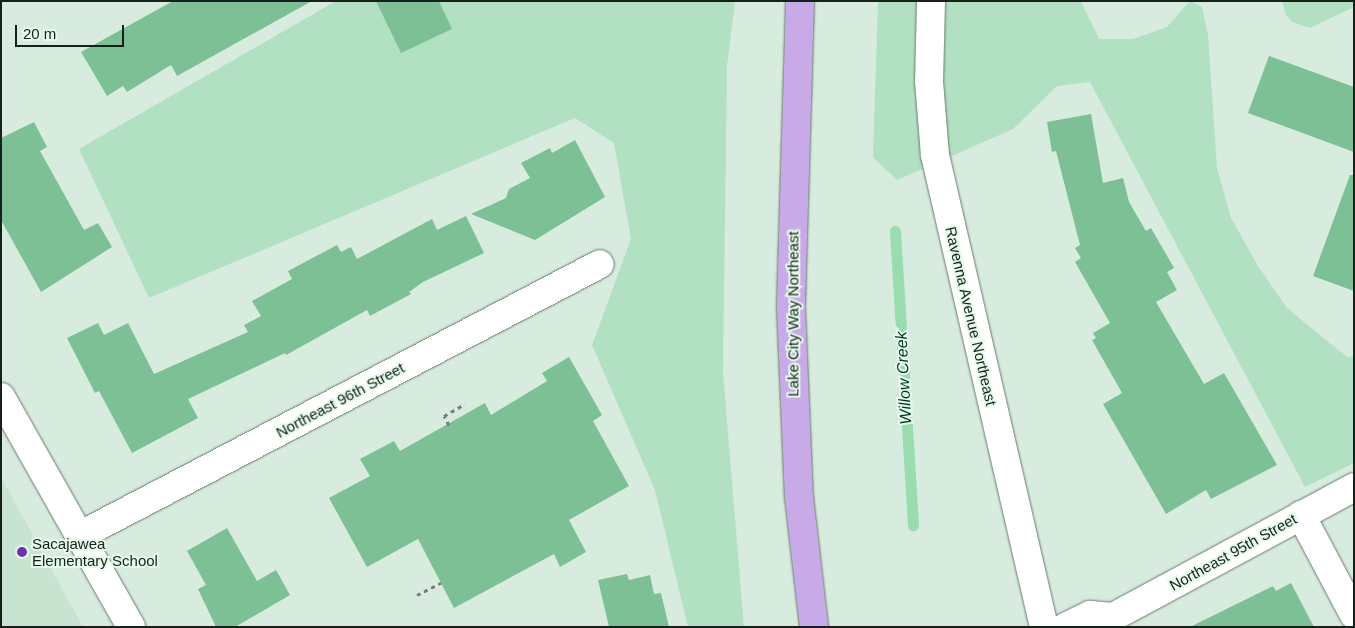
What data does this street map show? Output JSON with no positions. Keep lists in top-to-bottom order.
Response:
{
  "streets": {
    "main road": ["Lake City Way Northeast"],
    "street": ["Ravenna Avenue Northeast", "Northeast 96th Street", "Northeast 95th Street"]
  },
  "water": ["Willow Creek"],
  "places": ["Sacajawea Elementary School"],
  "scale_bar": "20 m"
}
